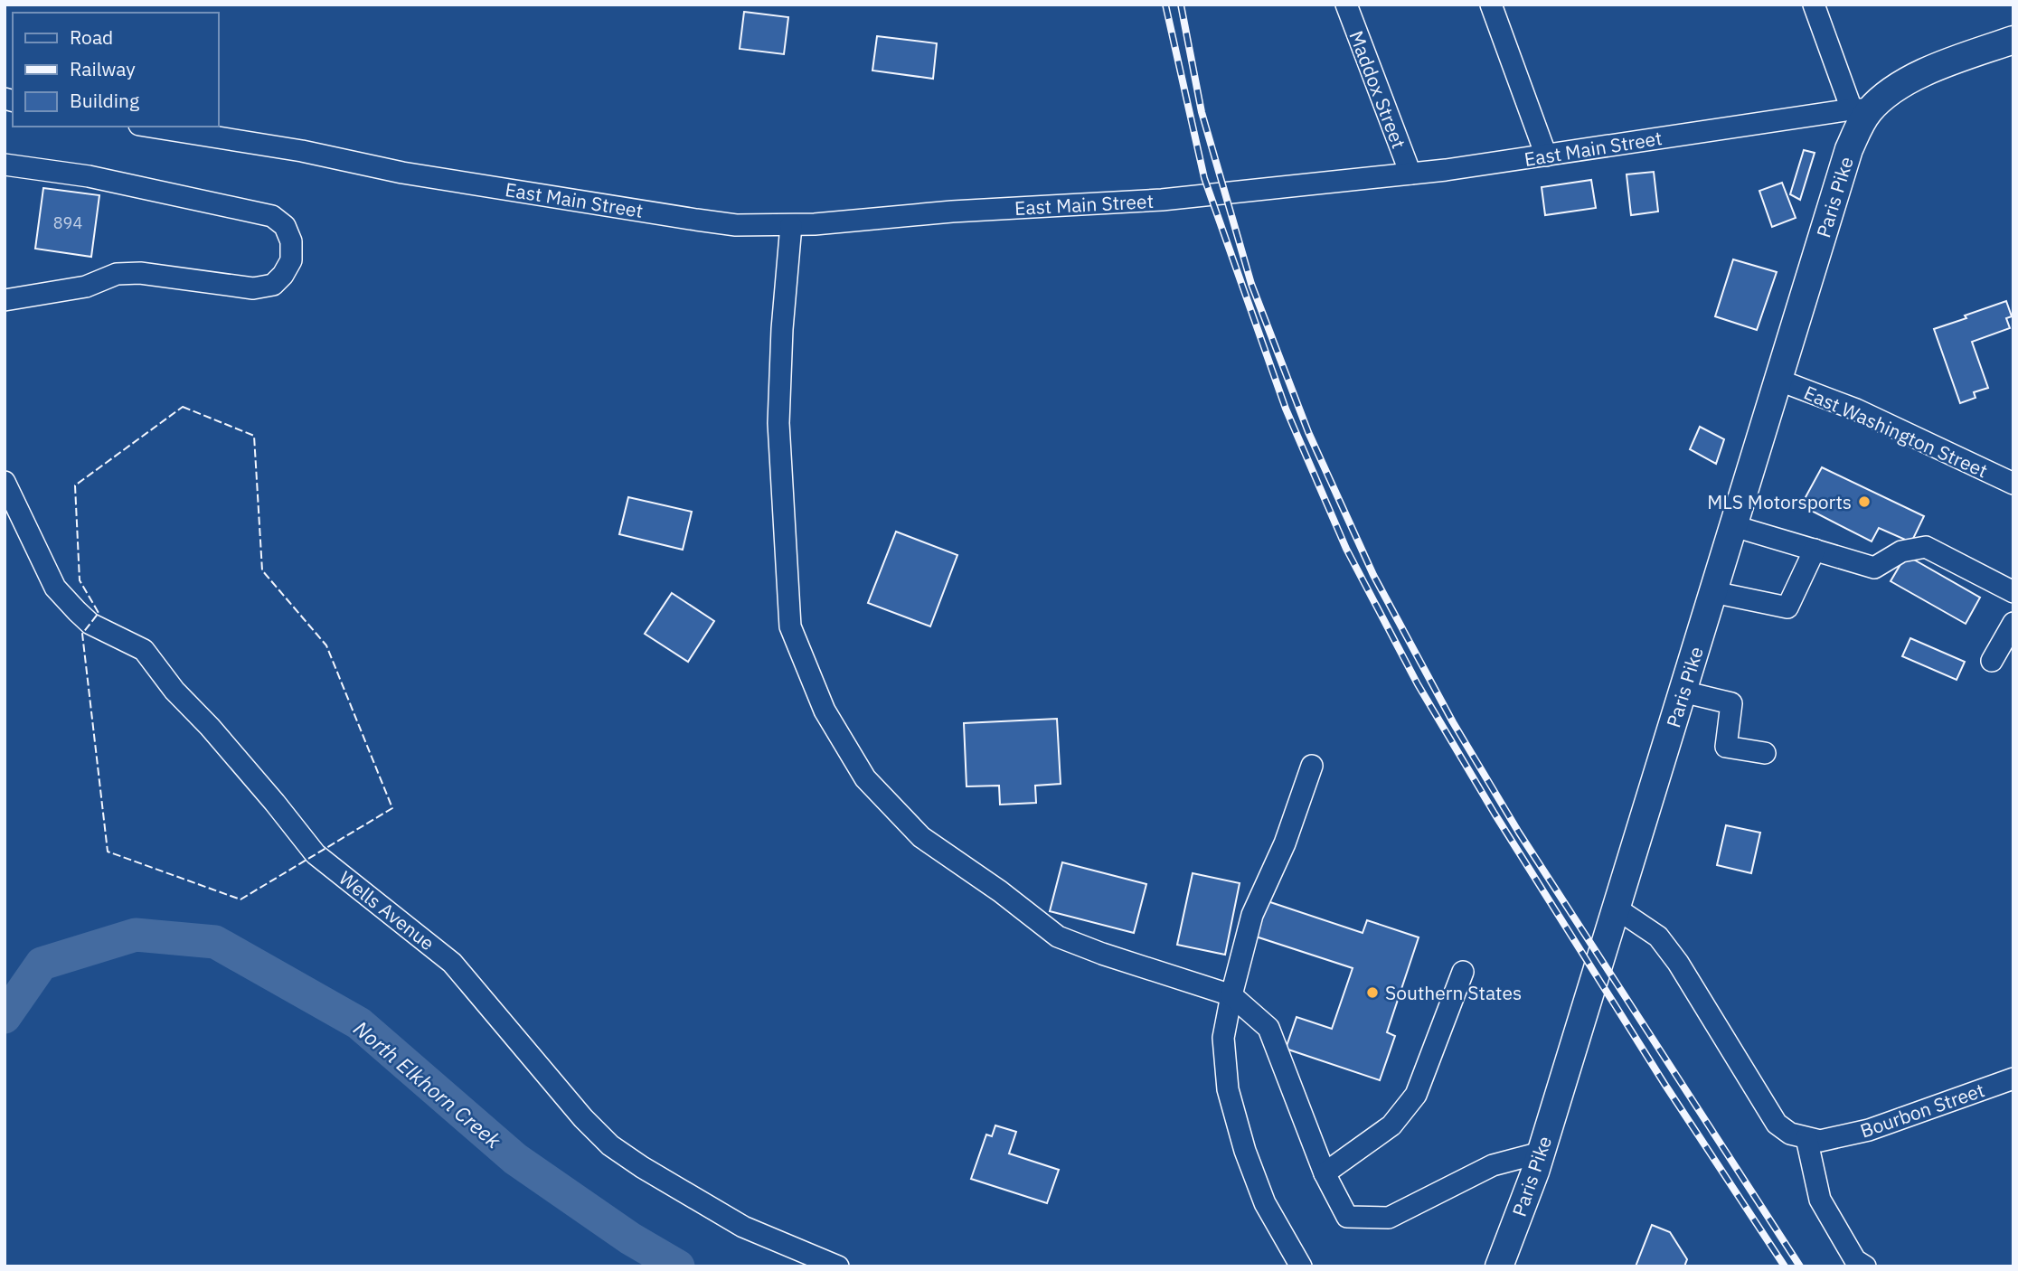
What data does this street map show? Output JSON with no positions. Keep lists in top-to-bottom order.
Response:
{
  "streets": {
    "main road": ["Paris Pike"],
    "street": [
      "Maddox Street",
      "East Main Street",
      "East Washington Street",
      "Wells Avenue",
      "Bourbon Street"
    ]
  },
  "crossings": [
    ["Maddox Street", "East Main Street"],
    ["East Main Street", "Paris Pike"],
    ["Paris Pike", "East Washington Street"]
  ],
  "water": ["North Elkhorn Creek"],
  "places": ["MLS Motorsports", "Southern States"],
  "house_numbers": ["894"],
  "legend": ["Road", "Railway", "Building"]
}
